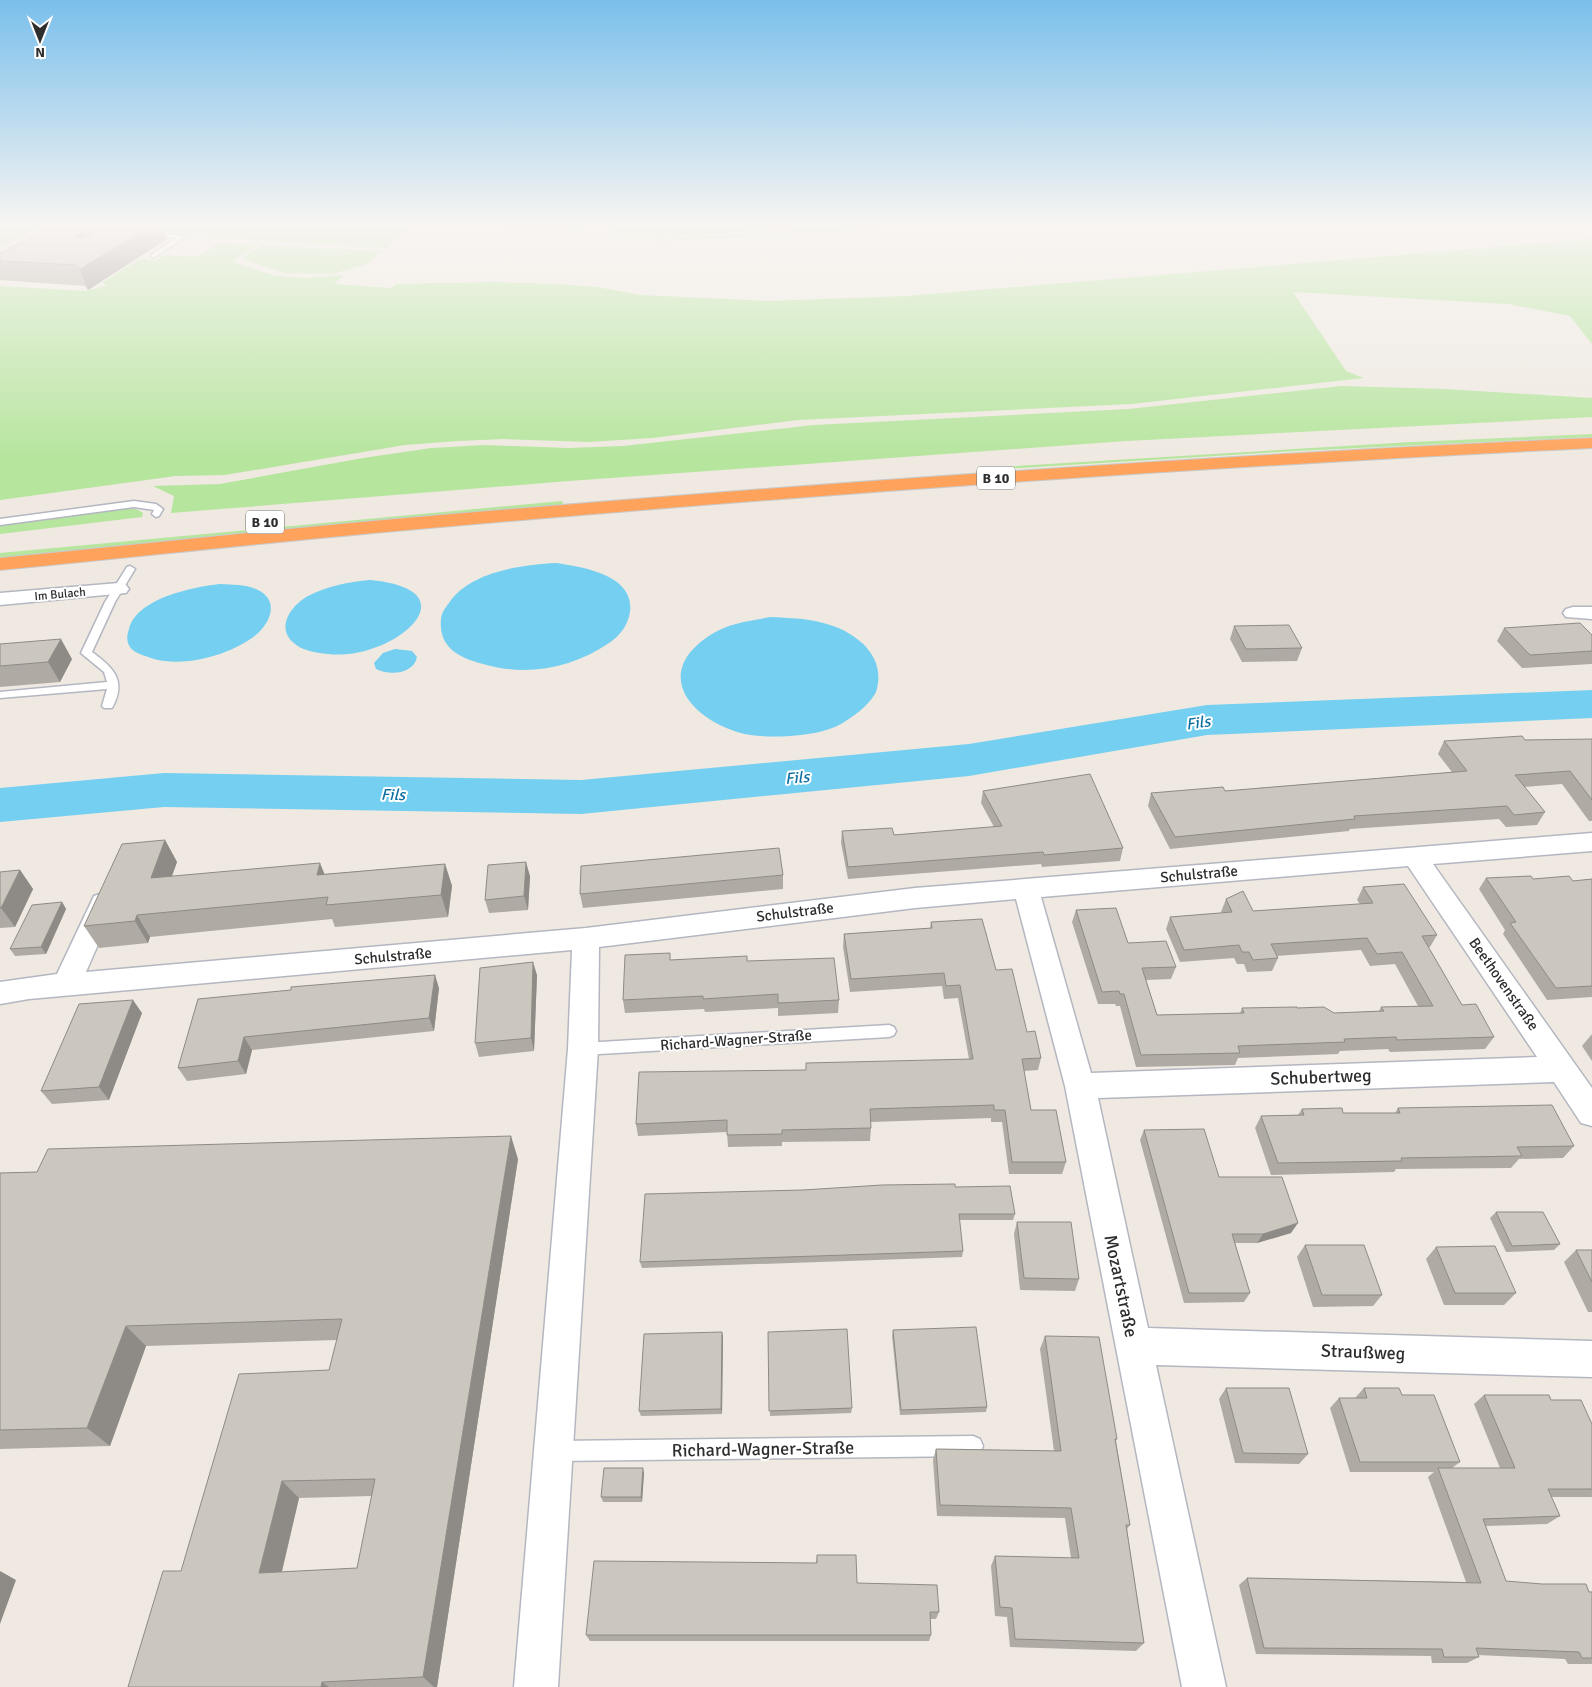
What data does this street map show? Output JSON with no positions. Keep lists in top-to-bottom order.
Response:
{
  "streets": {
    "highway": ["B 10"],
    "street": [
      "Im Bulach",
      "Schulstraße",
      "Beethovenstraße",
      "Schubertweg",
      "Mozartstraße",
      "Straußweg"
    ],
    "lane": ["Richard-Wagner-Straße"]
  },
  "crossings": [
    ["Schulstraße", "Beethovenstraße"],
    ["Schulstraße", "Mozartstraße"],
    ["Beethovenstraße", "Schubertweg"],
    ["Schubertweg", "Mozartstraße"],
    ["Mozartstraße", "Straußweg"]
  ],
  "water": ["Fils"],
  "north": "bottom"
}
